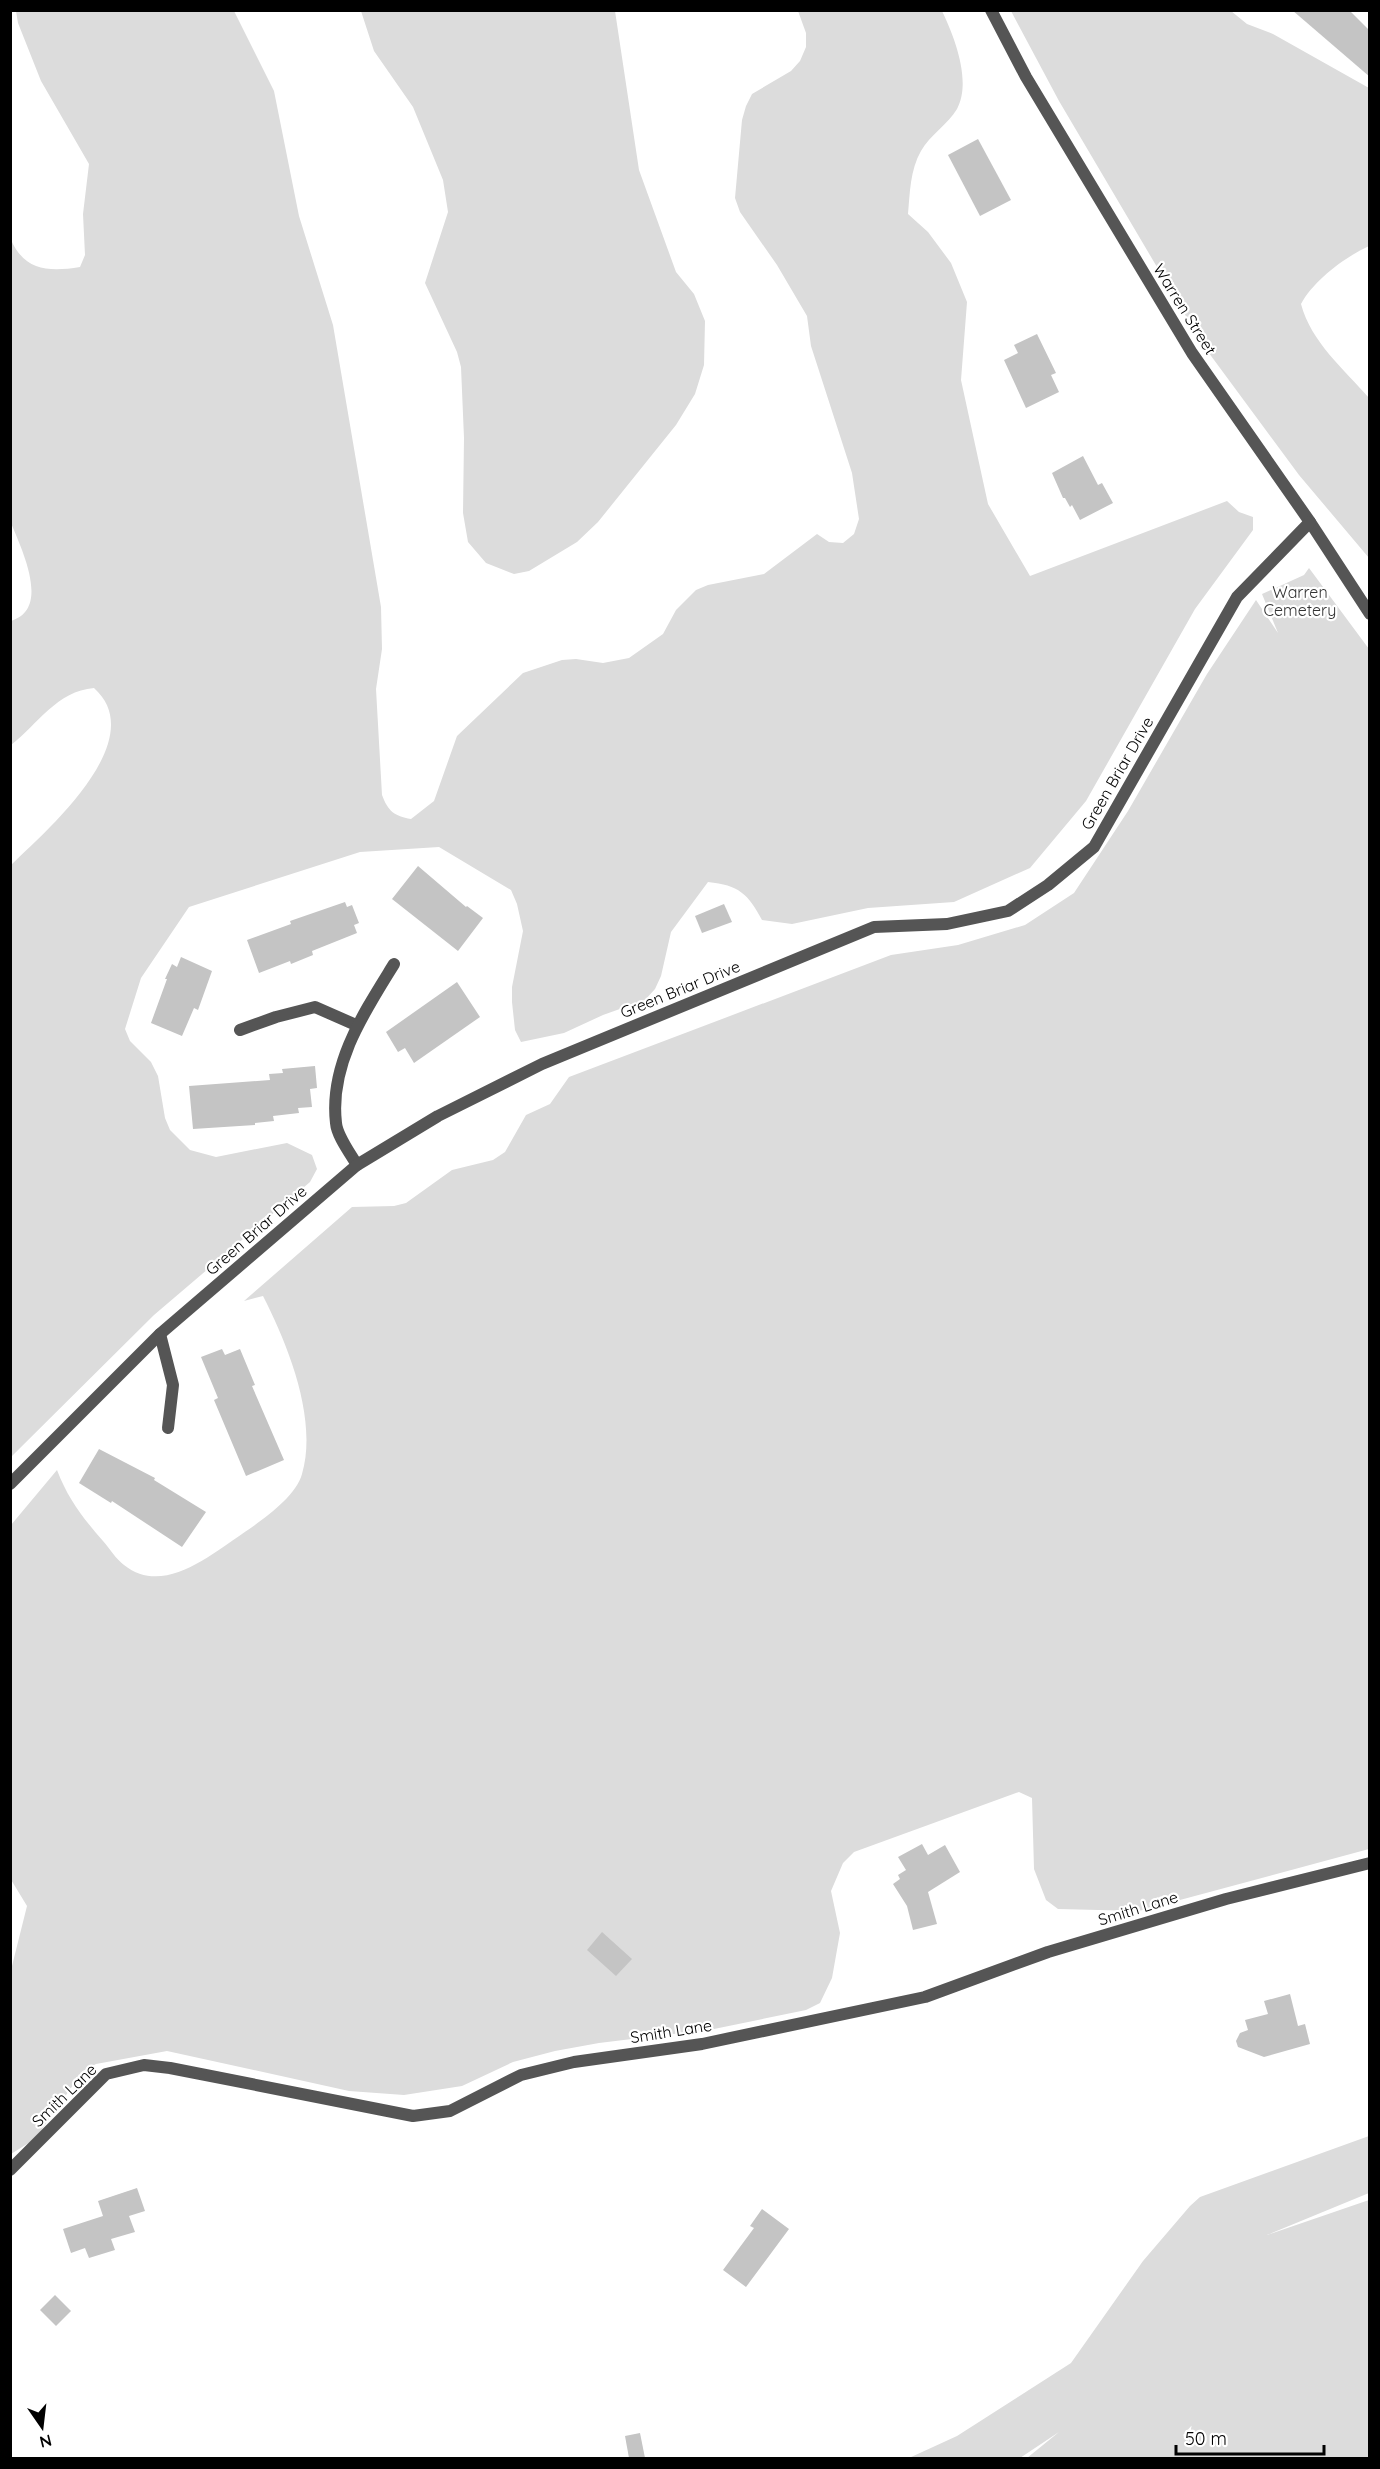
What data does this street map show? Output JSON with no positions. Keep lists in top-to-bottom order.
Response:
{
  "streets": {
    "street": ["Warren Street", "Green Briar Drive", "Smith Lane"]
  },
  "crossings": [
    ["Warren Street", "Green Briar Drive"]
  ],
  "parks": ["Warren Cemetery"],
  "scale_bar": "50 m",
  "north": "bottom"
}
